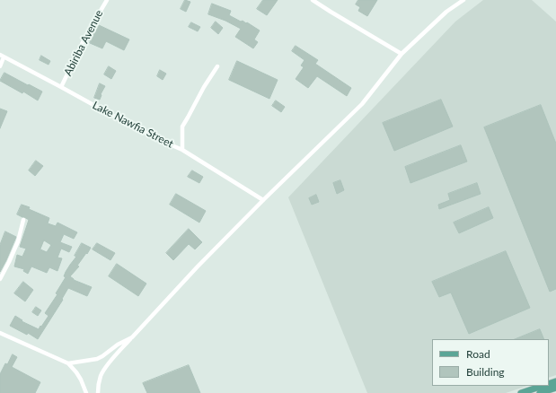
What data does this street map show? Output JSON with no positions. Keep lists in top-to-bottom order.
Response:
{
  "streets": {
    "street": ["Abiriba Avenue", "Lake Nawfia Street"]
  },
  "crossings": [
    ["Abiriba Avenue", "Lake Nawfia Street"]
  ],
  "legend": ["Road", "Building"]
}
